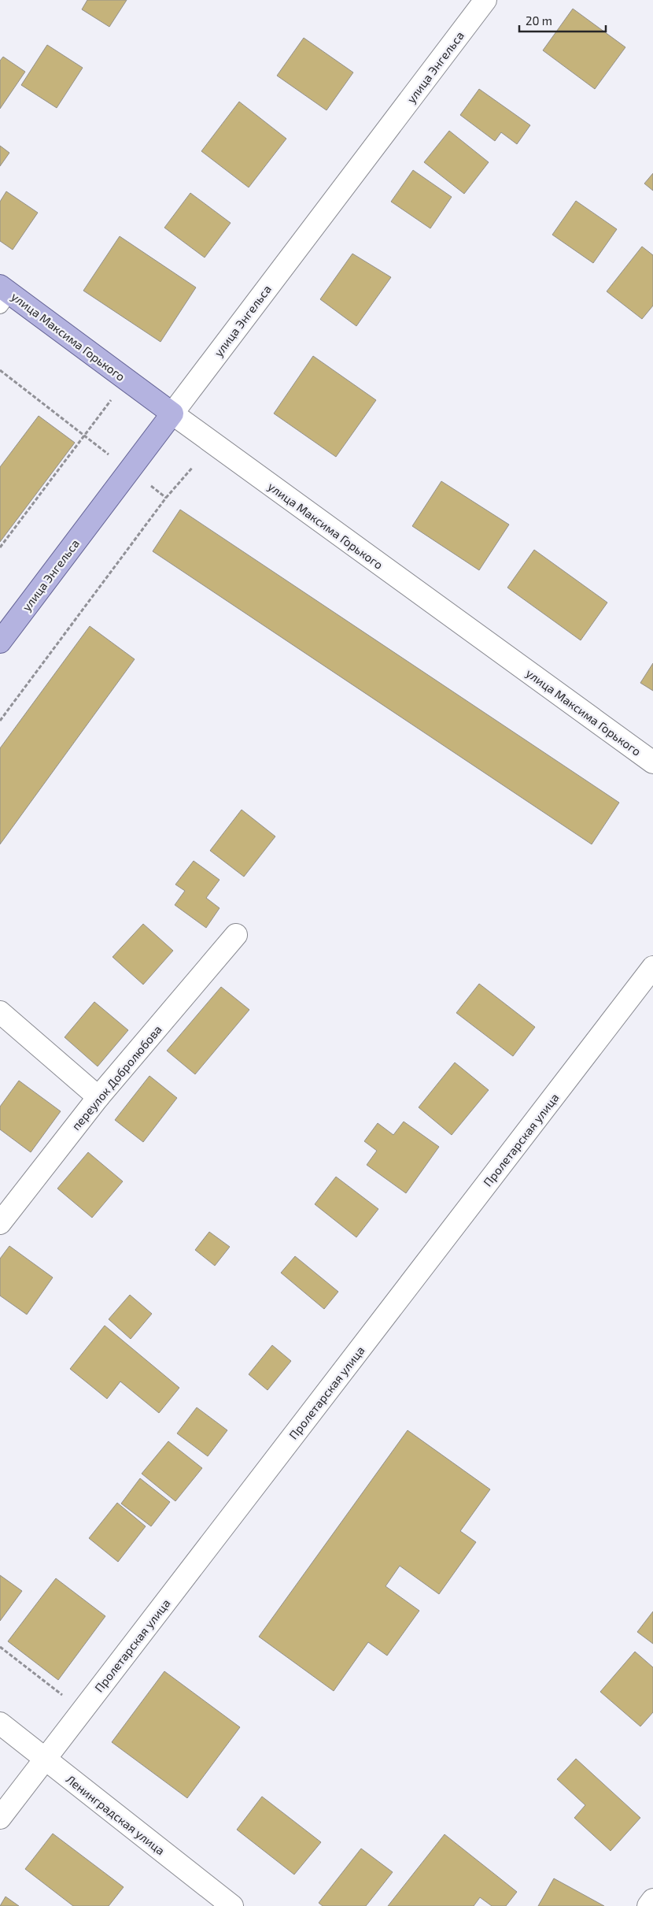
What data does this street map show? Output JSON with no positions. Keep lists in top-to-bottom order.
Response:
{
  "streets": {
    "main road": ["улица Энгельса", "улица Максима Горького"],
    "street": ["переулок Добролюбова", "Пролетарская улица", "Ленинградская улица"]
  },
  "crossings": [
    ["улица Энгельса", "улица Максима Горького"],
    ["Пролетарская улица", "Ленинградская улица"]
  ],
  "scale_bar": "20 m"
}
